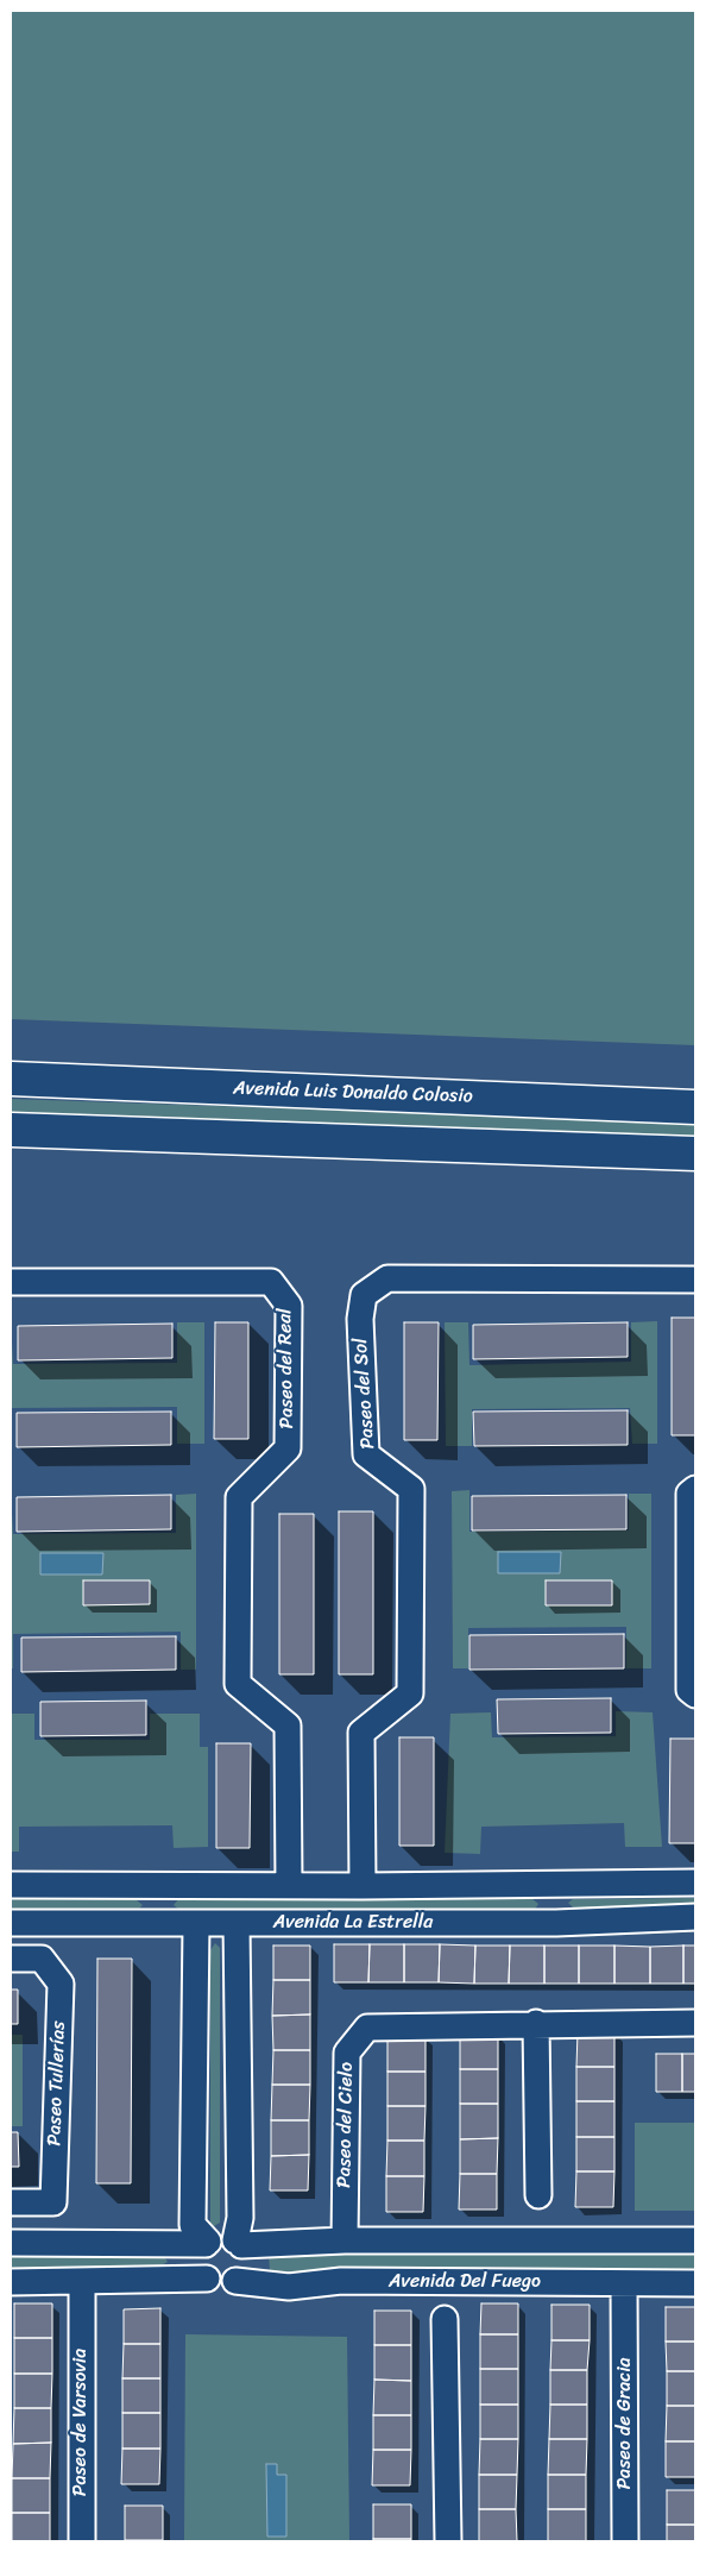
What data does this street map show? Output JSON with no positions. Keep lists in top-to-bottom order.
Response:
{
  "streets": {
    "main road": ["Avenida Luis Donaldo Colosio"],
    "street": [
      "Paseo del Real",
      "Paseo del Sol",
      "Avenida La Estrella",
      "Paseo Tullerías",
      "Paseo del Cielo",
      "Avenida Del Fuego",
      "Paseo de Varsovia",
      "Paseo de Gracia"
    ]
  },
  "crossings": [
    ["Paseo del Real", "Avenida La Estrella"],
    ["Paseo del Sol", "Avenida La Estrella"],
    ["Avenida Del Fuego", "Paseo de Gracia"]
  ]
}
